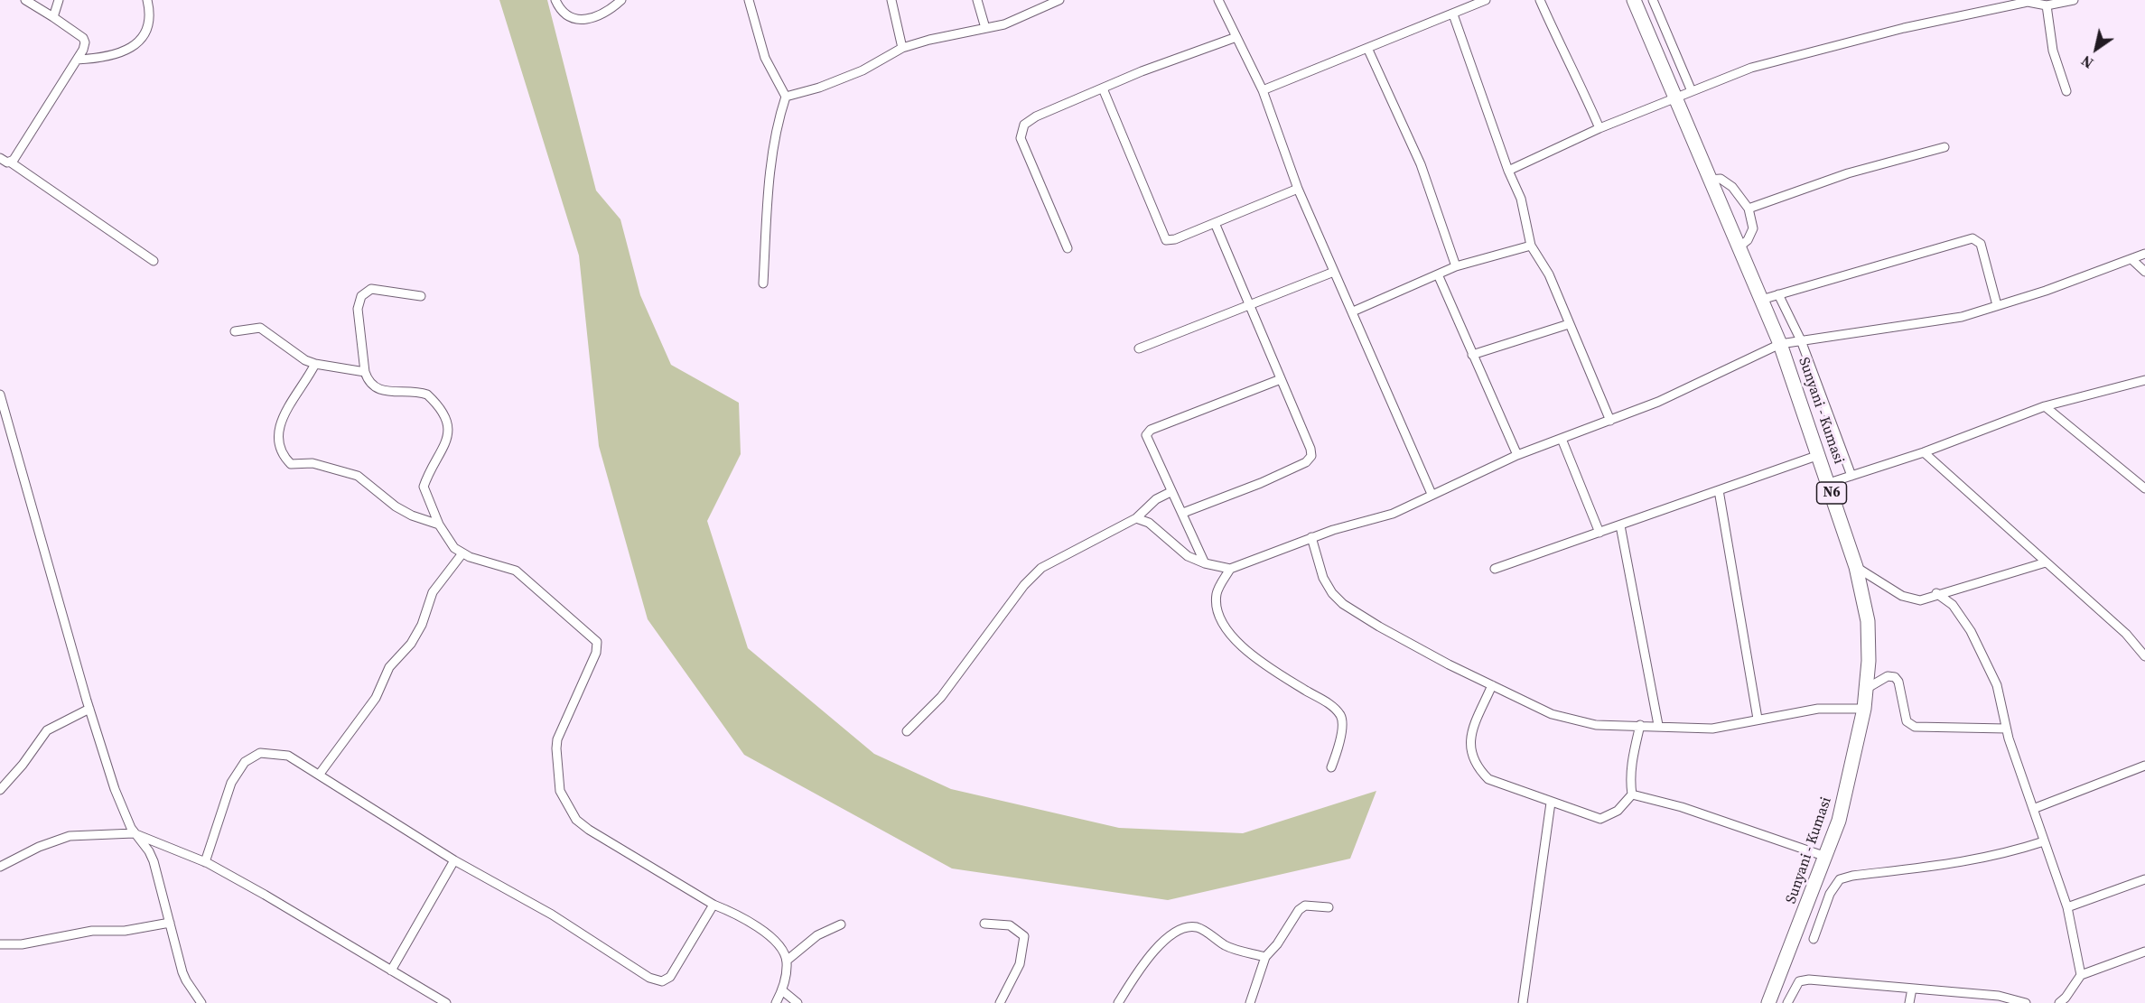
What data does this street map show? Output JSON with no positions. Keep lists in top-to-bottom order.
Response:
{
  "streets": {
    "main road": ["Sunyani - Kumasi", "N6"]
  },
  "north": "bottom left"
}
